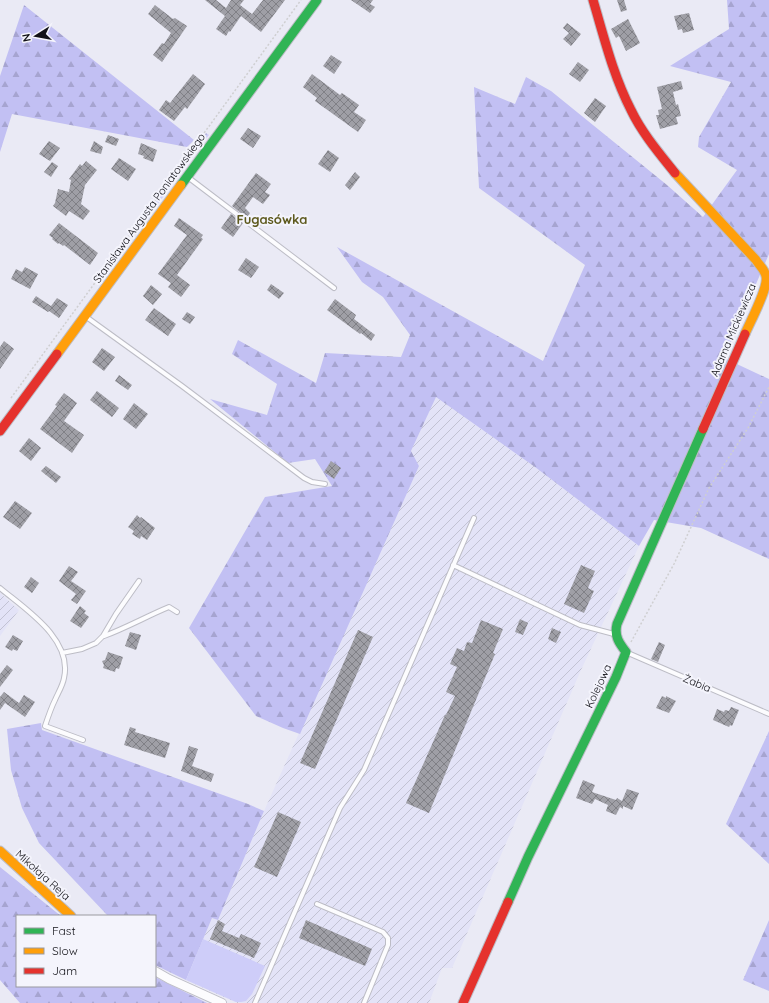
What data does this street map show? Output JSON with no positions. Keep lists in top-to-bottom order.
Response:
{
  "streets": {
    "street": [
      "Stanisława Augusta Poniatowskiego",
      "Adama Mickiewicza",
      "Kolejowa",
      "Mikołaja Reja"
    ],
    "lane": ["Żabia"]
  },
  "crossings": [
    ["Żabia", "Kolejowa"]
  ],
  "districts": ["Fugasówka"],
  "legend": ["Fast", "Slow", "Jam"],
  "north": "left"
}
